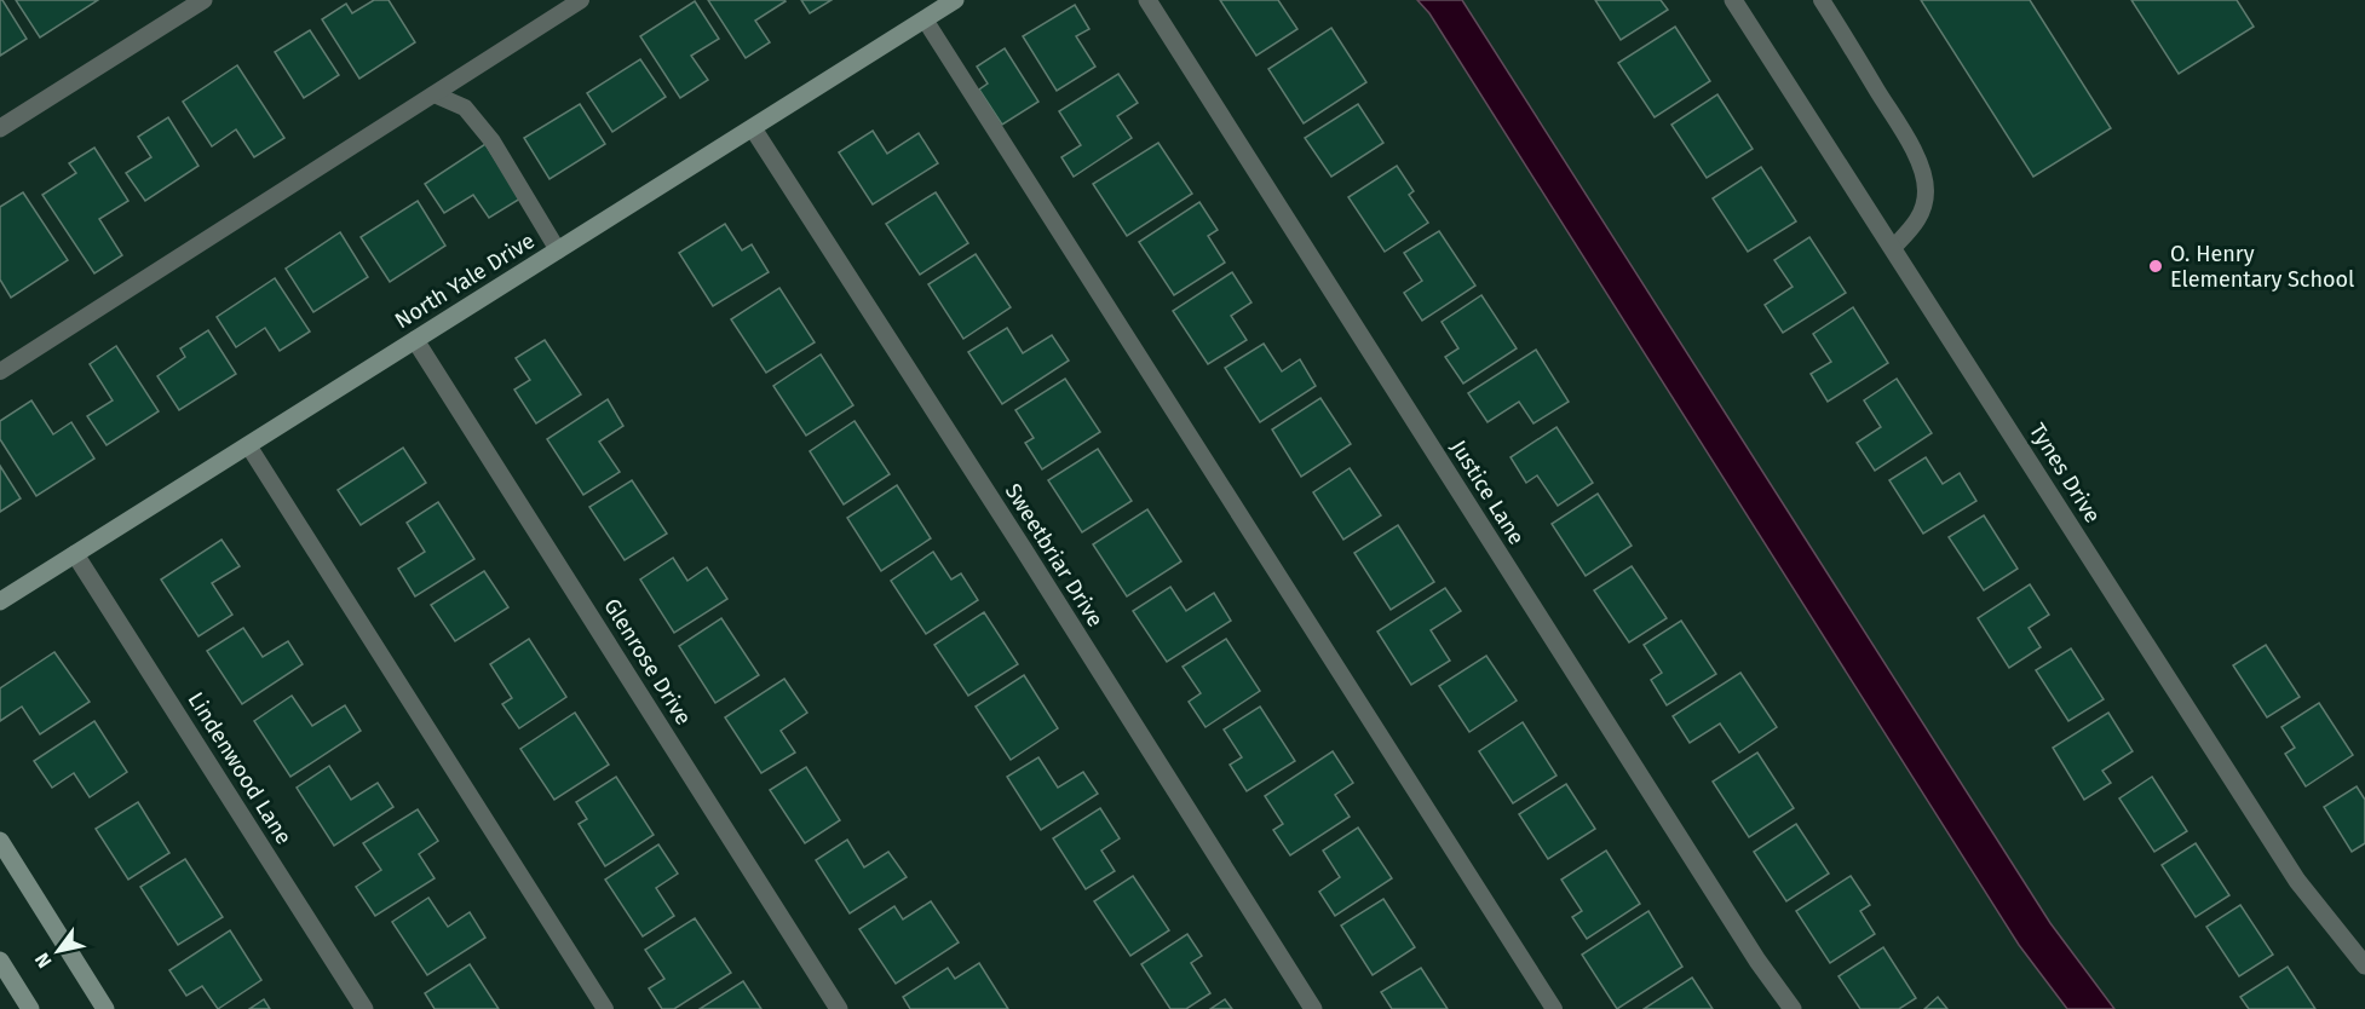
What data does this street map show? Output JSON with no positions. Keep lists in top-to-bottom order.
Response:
{
  "streets": {
    "street": [
      "North Yale Drive",
      "Tynes Drive",
      "Justice Lane",
      "Sweetbriar Drive",
      "Glenrose Drive",
      "Lindenwood Lane"
    ]
  },
  "crossings": [
    ["North Yale Drive", "Sweetbriar Drive"],
    ["North Yale Drive", "Glenrose Drive"],
    ["North Yale Drive", "Lindenwood Lane"]
  ],
  "places": ["O. Henry Elementary School"],
  "north": "bottom left"
}
